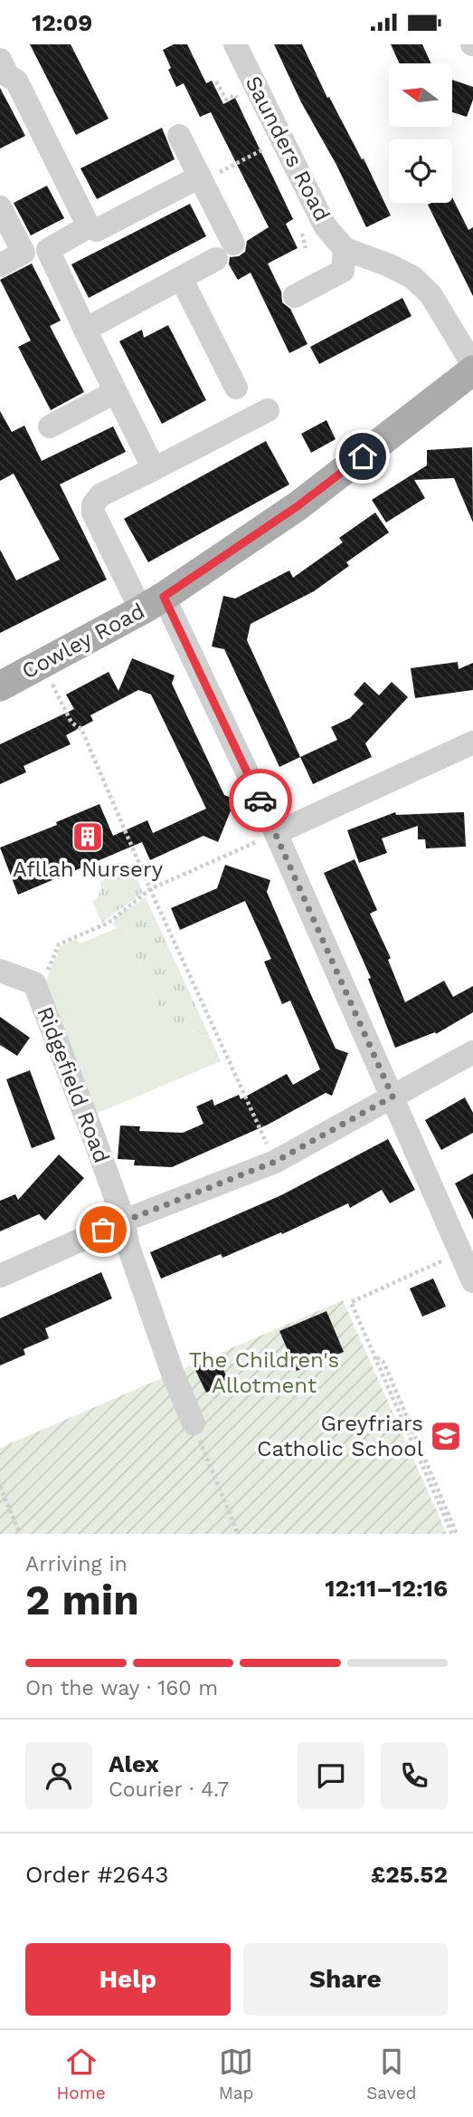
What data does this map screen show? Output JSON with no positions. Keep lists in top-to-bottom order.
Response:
{
  "streets": {
    "main road": ["Cowley Road"],
    "street": ["Saunders Road", "Ridgefield Road"]
  },
  "parks": ["The Children's Allotment"],
  "places": {
    "building": ["Afllah Nursery"],
    "school or university": ["Greyfriars Catholic School"]
  },
  "north": "left",
  "page": {
    "status": "12:09",
    "heading": ["2 min", "Arriving in", "12:11–12:16"],
    "panel": [
      "Alex",
      "Courier · 4.7",
      "Order #2643",
      "£25.52"
    ],
    "bar": "On the way · 160 m",
    "buttons": ["Help", "Share"],
    "tabs": ["Home", "Map", "Saved"]
  }
}
